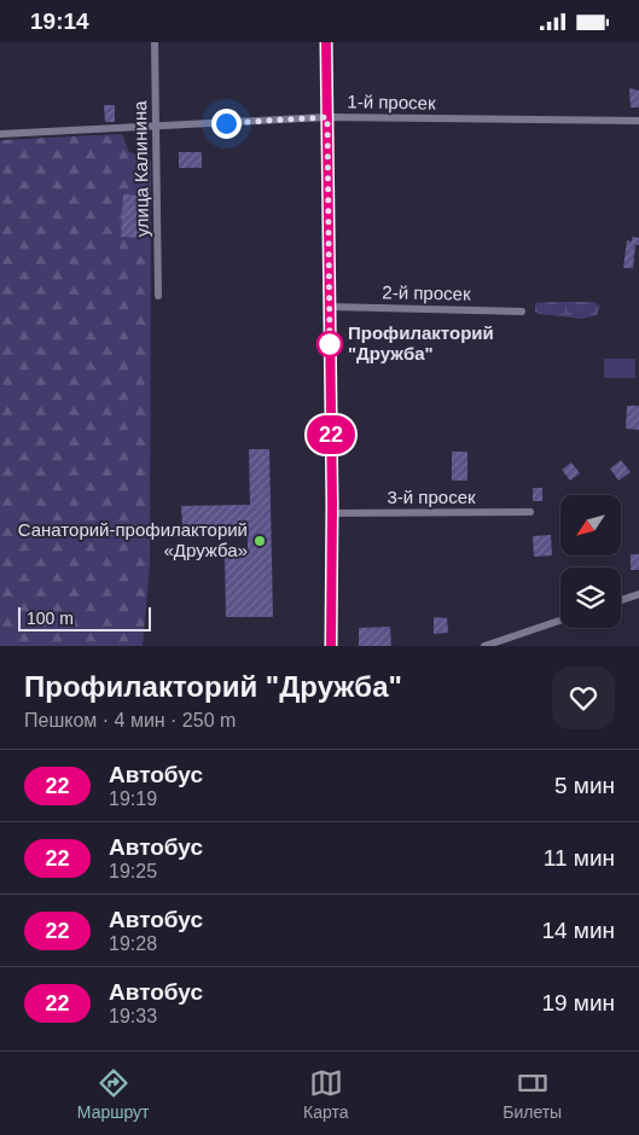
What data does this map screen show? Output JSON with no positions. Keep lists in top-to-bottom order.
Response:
{
  "streets": {
    "street": [
      "1-й просек",
      "улица Калинина",
      "2-й просек",
      "3-й просек"
    ]
  },
  "crossings": [
    ["1-й просек", "улица Калинина"]
  ],
  "places": ["Профилакторий \"Дружба\"", "Санаторий-профилакторий «Дружба»"],
  "lines": ["bus line 22"],
  "scale_bar": "100 m",
  "north": "bottom left",
  "page": {
    "status": "19:14",
    "on_map": "22",
    "scale": "100 m",
    "heading": ["Профилакторий \"Дружба\"", "Пешком · 4 мин · 250 m"],
    "list": [
      {
        "mark": "22",
        "name": "Автобус",
        "note": "19:19",
        "value": "5 мин"
      },
      {
        "mark": "22",
        "name": "Автобус",
        "note": "19:25",
        "value": "11 мин"
      },
      {
        "mark": "22",
        "name": "Автобус",
        "note": "19:28",
        "value": "14 мин"
      },
      {
        "mark": "22",
        "name": "Автобус",
        "note": "19:33",
        "value": "19 мин"
      }
    ],
    "tabs": ["Маршрут", "Карта", "Билеты"]
  }
}
